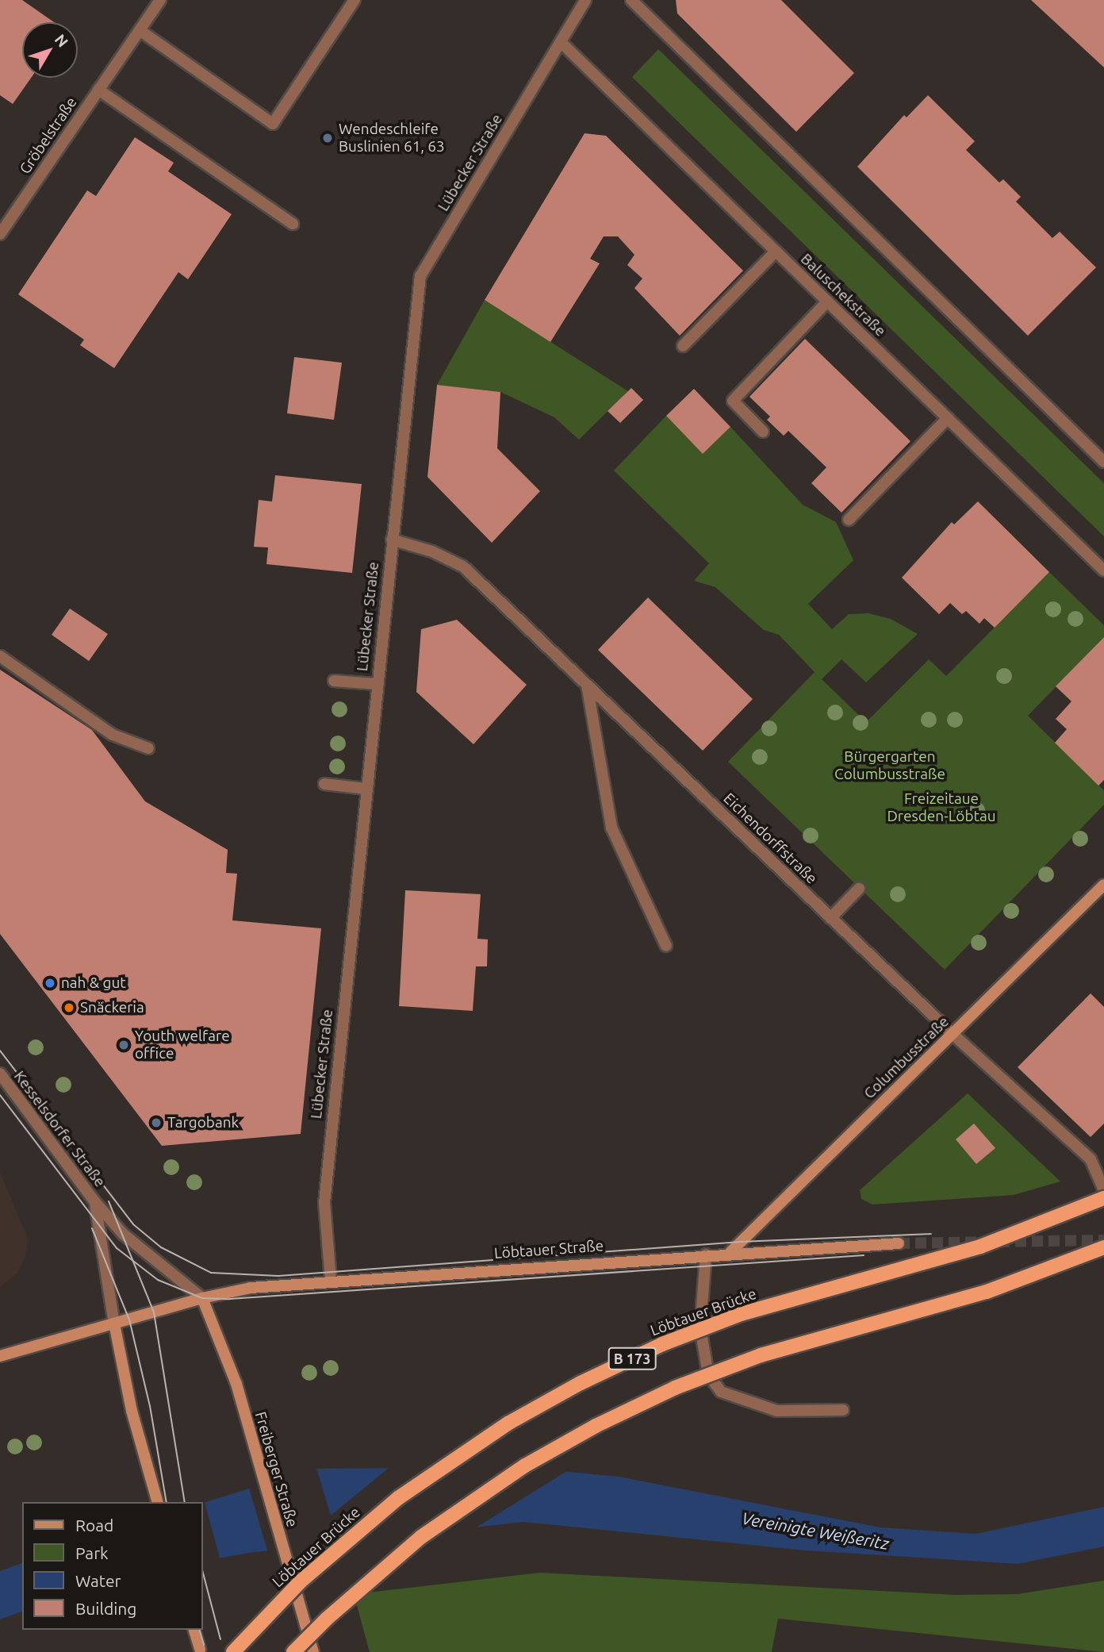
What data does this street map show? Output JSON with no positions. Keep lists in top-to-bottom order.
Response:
{
  "streets": {
    "main road": ["Löbtauer Brücke", "B 173"],
    "street": [
      "Gröbelstraße",
      "Lübecker Straße",
      "Baluschekstraße",
      "Eichendorffstraße",
      "Columbusstraße",
      "Kesselsdorfer Straße",
      "Löbtauer Straße",
      "Freiberger Straße"
    ]
  },
  "crossings": [
    ["Lübecker Straße", "Baluschekstraße"],
    ["Lübecker Straße", "Eichendorffstraße"],
    ["Lübecker Straße", "Löbtauer Straße"],
    ["Eichendorffstraße", "Columbusstraße"],
    ["Columbusstraße", "Löbtauer Straße"],
    ["Kesselsdorfer Straße", "Löbtauer Straße"],
    ["Kesselsdorfer Straße", "Freiberger Straße"],
    ["Löbtauer Straße", "Freiberger Straße"]
  ],
  "water": ["Vereinigte Weißeritz"],
  "parks": ["Bürgergarten Columbusstraße", "Freizeitaue Dresden-Löbtau"],
  "places": [
    "Wendeschleife Buslinien 61, 63",
    "nah & gut",
    "Snäckeria",
    "Youth welfare office",
    "Targobank"
  ],
  "legend": [
    "Road",
    "Park",
    "Water",
    "Building"
  ],
  "north": "top right"
}
